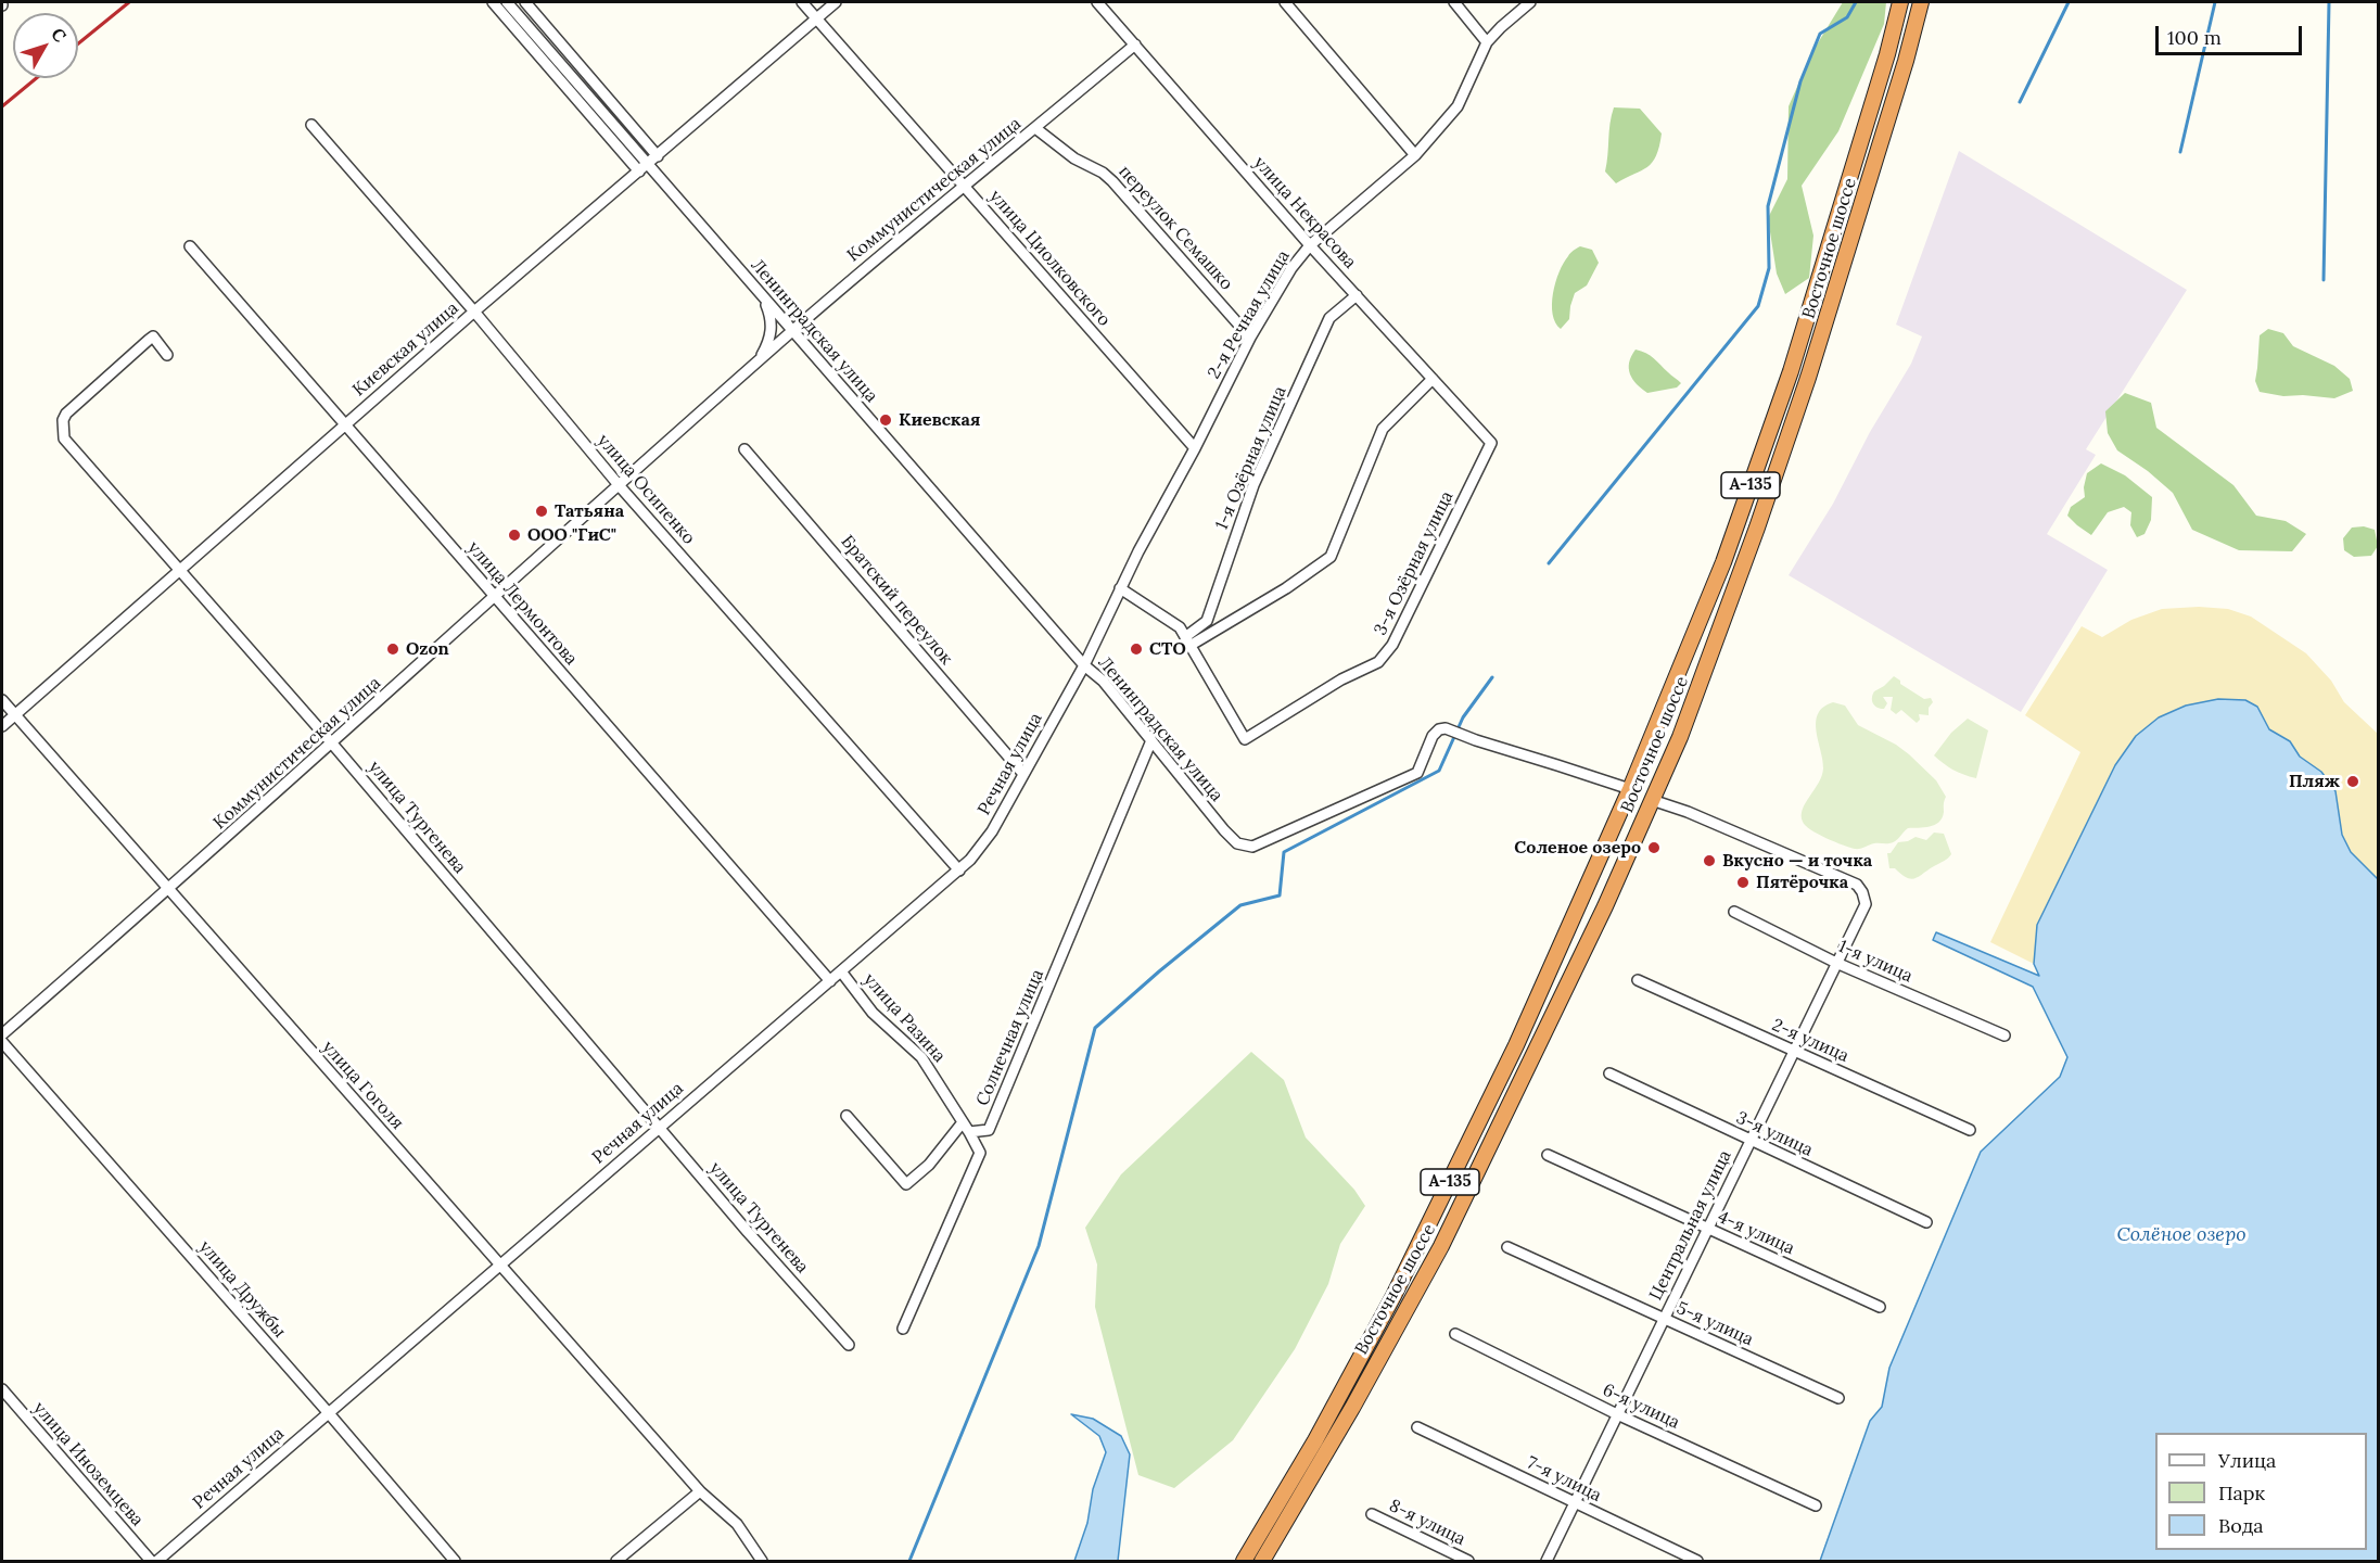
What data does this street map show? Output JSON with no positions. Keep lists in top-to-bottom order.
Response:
{
  "streets": {
    "highway": ["Восточное шоссе", "А-135"],
    "street": [
      "Коммунистическая улица",
      "улица Некрасова",
      "переулок Семашко",
      "улица Циолковского",
      "2-я Речная улица",
      "Ленинградская улица",
      "Киевская улица",
      "1-я Озёрная улица",
      "улица Осипенко",
      "3-я Озёрная улица",
      "Братский переулок",
      "улица Лермонтова",
      "Речная улица",
      "улица Тургенева",
      "1-я улица",
      "улица Разина",
      "Солнечная улица",
      "2-я улица",
      "улица Гоголя",
      "3-я улица",
      "Центральная улица",
      "4-я улица",
      "улица Дружбы",
      "5-я улица",
      "6-я улица",
      "улица Иноземцева",
      "7-я улица",
      "8-я улица"
    ]
  },
  "crossings": [
    ["Коммунистическая улица", "улица Некрасова"],
    ["Коммунистическая улица", "переулок Семашко"],
    ["Коммунистическая улица", "улица Циолковского"],
    ["Коммунистическая улица", "Ленинградская улица"],
    ["Коммунистическая улица", "улица Осипенко"],
    ["Коммунистическая улица", "улица Лермонтова"],
    ["Коммунистическая улица", "улица Тургенева"],
    ["Коммунистическая улица", "улица Гоголя"],
    ["улица Некрасова", "2-я Речная улица"],
    ["улица Некрасова", "1-я Озёрная улица"],
    ["улица Некрасова", "3-я Озёрная улица"],
    ["переулок Семашко", "2-я Речная улица"],
    ["Восточное шоссе", "Ленинградская улица"],
    ["Восточное шоссе", "Центральная улица"],
    ["улица Циолковского", "2-я Речная улица"],
    ["улица Циолковского", "Киевская улица"],
    ["2-я Речная улица", "Ленинградская улица"],
    ["2-я Речная улица", "Речная улица"],
    ["Ленинградская улица", "Киевская улица"],
    ["Ленинградская улица", "Речная улица"],
    ["Ленинградская улица", "Солнечная улица"],
    ["Киевская улица", "улица Осипенко"],
    ["Киевская улица", "улица Лермонтова"],
    ["Киевская улица", "улица Тургенева"],
    ["Киевская улица", "улица Гоголя"],
    ["1-я Озёрная улица", "3-я Озёрная улица"],
    ["улица Осипенко", "Речная улица"],
    ["Братский переулок", "Речная улица"],
    ["улица Лермонтова", "Речная улица"],
    ["Речная улица", "улица Тургенева"],
    ["Речная улица", "улица Разина"],
    ["Речная улица", "улица Гоголя"],
    ["Речная улица", "улица Дружбы"],
    ["1-я улица", "Центральная улица"],
    ["улица Разина", "Солнечная улица"],
    ["2-я улица", "Центральная улица"],
    ["3-я улица", "Центральная улица"],
    ["Центральная улица", "4-я улица"],
    ["Центральная улица", "5-я улица"],
    ["Центральная улица", "6-я улица"],
    ["Центральная улица", "7-я улица"]
  ],
  "water": ["Солёное озеро"],
  "places": [
    "Киевская",
    "Татьяна",
    "ООО \"ГиС\"",
    "Ozon",
    "СТО",
    "Пляж",
    "Соленое озеро",
    "Вкусно — и точка",
    "Пятёрочка"
  ],
  "legend": ["Улица", "Парк", "Вода"],
  "scale_bar": "100 m",
  "north": "top right"
}
